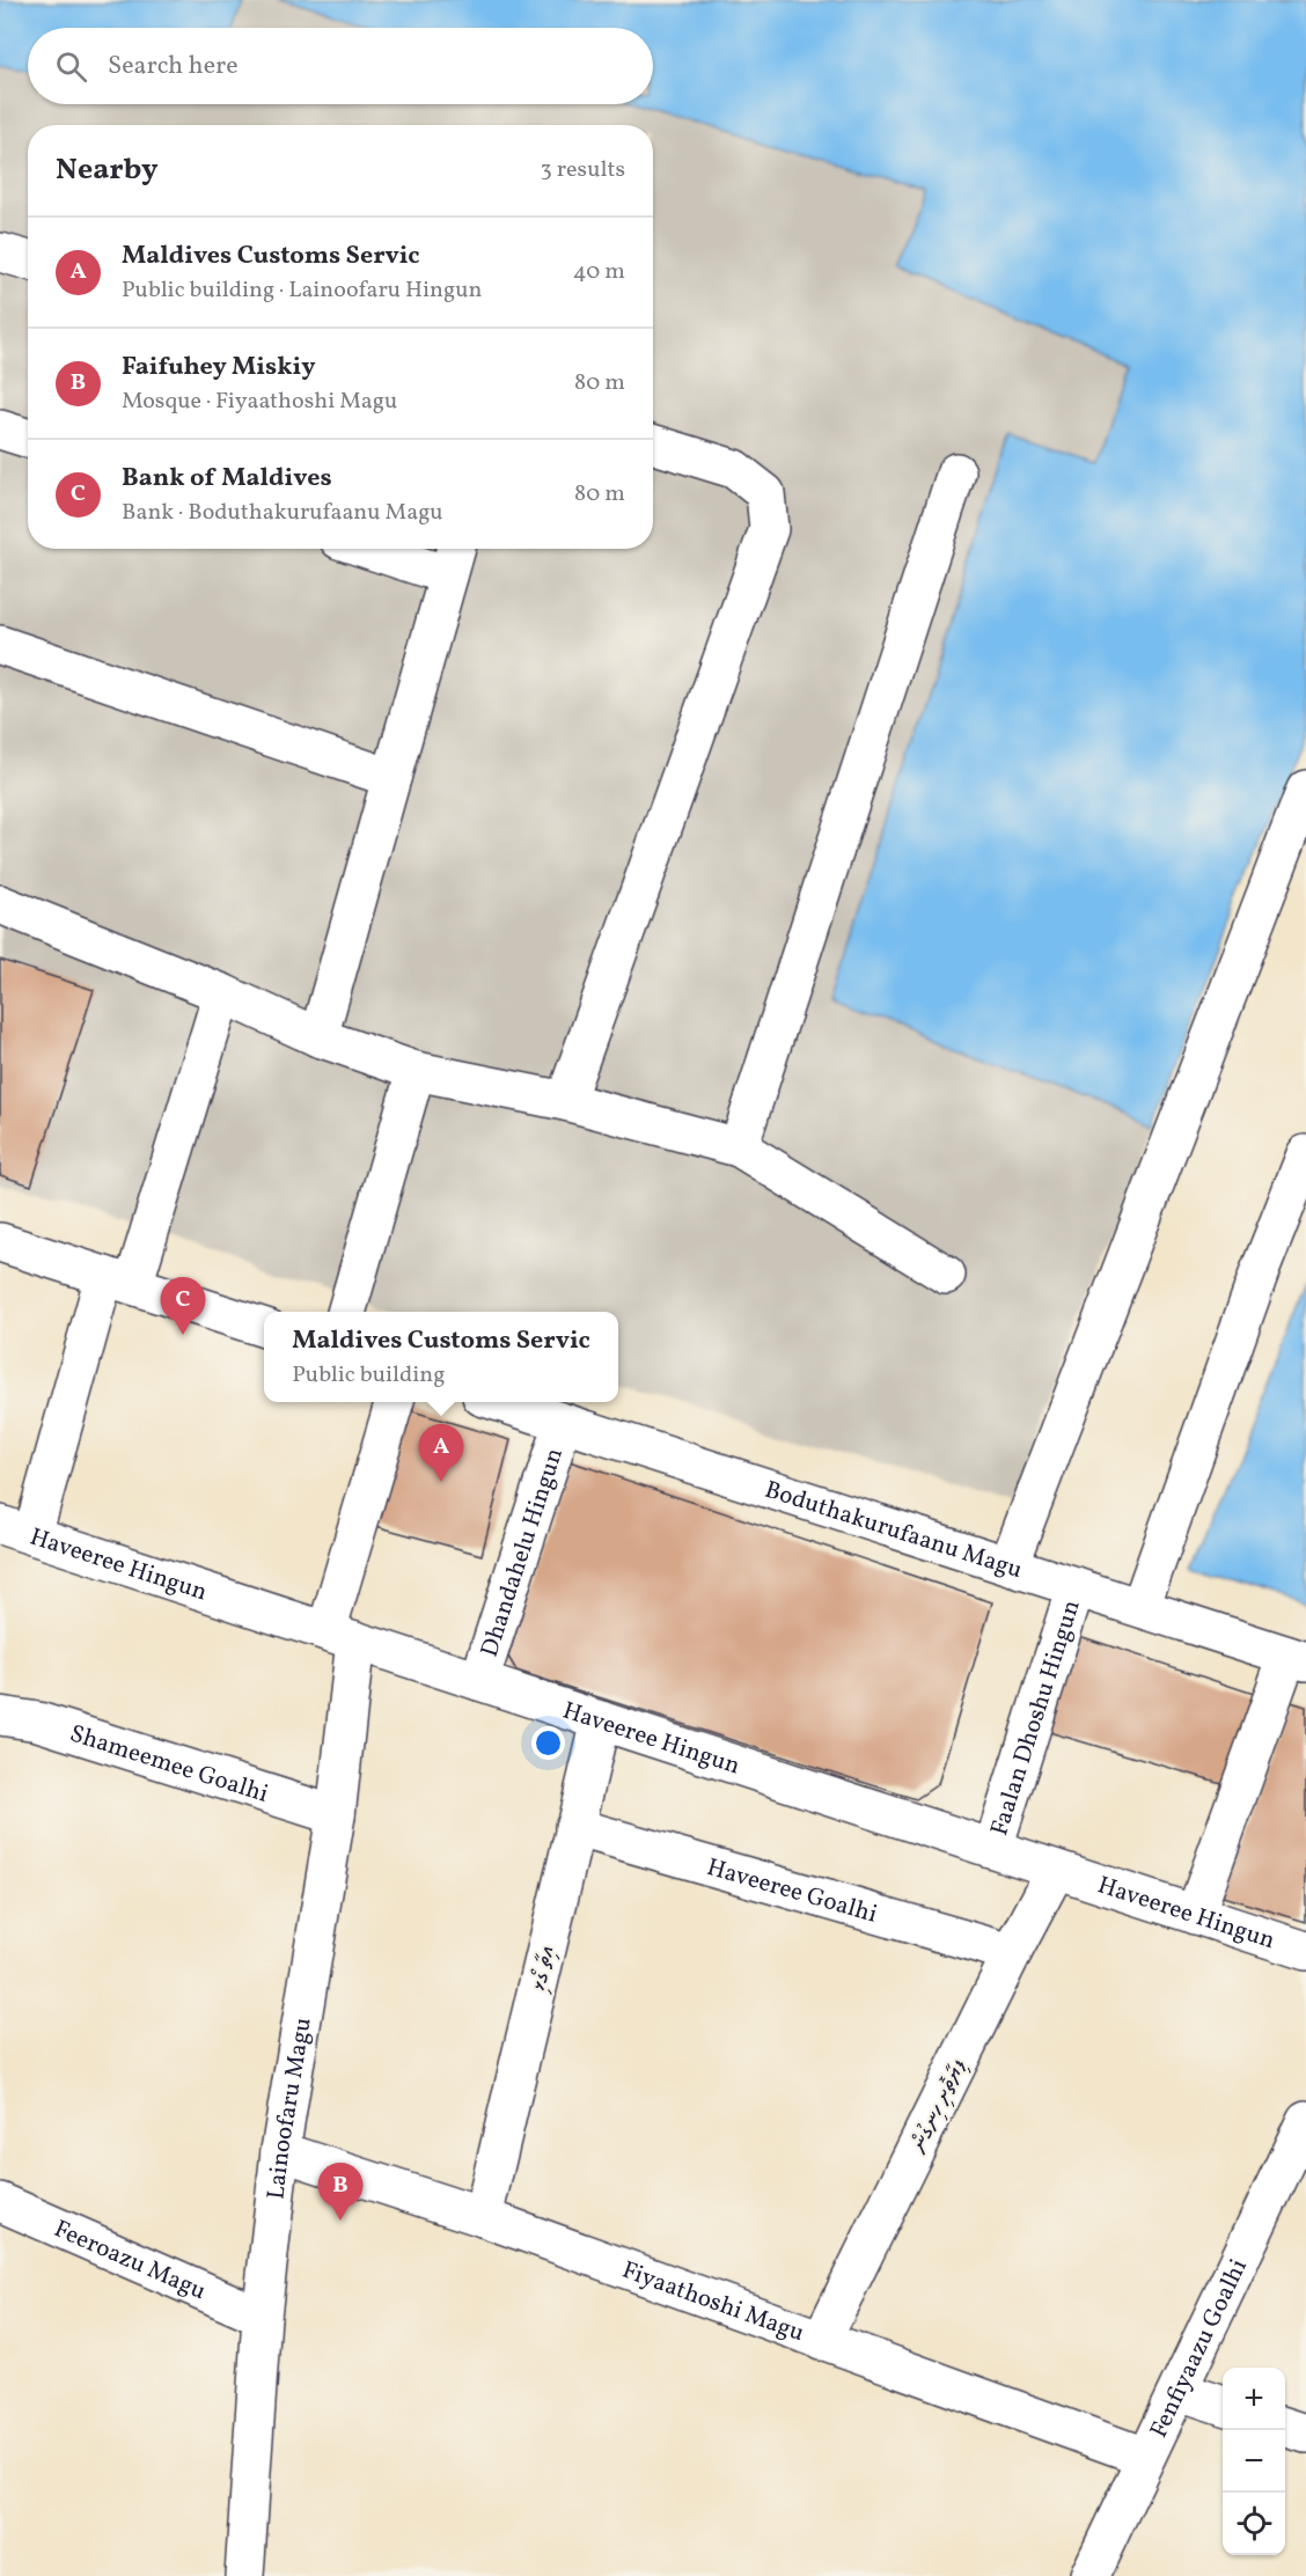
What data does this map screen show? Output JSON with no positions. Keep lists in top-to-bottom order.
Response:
{
  "streets": {
    "street": [
      "Boduthakurufaanu Magu",
      "Dhandahelu Hingun",
      "Haveeree Hingun",
      "Faalan Dhoshu Hingun",
      "Shameemee Goalhi",
      "Haveeree Goalhi",
      "އިތާ ގޯޅި",
      "ފިޔާތޮށި ހިނގުން",
      "Lainoofaru Magu",
      "Feeroazu Magu",
      "Fiyaathoshi Magu",
      "Fenfiyaazu Goalhi"
    ]
  },
  "crossings": [
    ["Boduthakurufaanu Magu", "Dhandahelu Hingun"],
    ["Boduthakurufaanu Magu", "Faalan Dhoshu Hingun"],
    ["Dhandahelu Hingun", "Haveeree Hingun"],
    ["Haveeree Hingun", "Faalan Dhoshu Hingun"],
    ["Haveeree Hingun", "އިތާ ގޯޅި"],
    ["Haveeree Hingun", "ފިޔާތޮށި ހިނގުން"],
    ["Haveeree Hingun", "Lainoofaru Magu"],
    ["Shameemee Goalhi", "Lainoofaru Magu"],
    ["Haveeree Goalhi", "އިތާ ގޯޅި"],
    ["Haveeree Goalhi", "ފިޔާތޮށި ހިނގުން"],
    ["އިތާ ގޯޅި", "Fiyaathoshi Magu"],
    ["ފިޔާތޮށި ހިނގުން", "Fiyaathoshi Magu"],
    ["Lainoofaru Magu", "Feeroazu Magu"],
    ["Lainoofaru Magu", "Fiyaathoshi Magu"],
    ["Fiyaathoshi Magu", "Fenfiyaazu Goalhi"]
  ],
  "page": {
    "search": "Search here",
    "heading": ["Nearby", "3 results"],
    "list": [
      {
        "mark": "A",
        "name": "Maldives Customs Servic",
        "note": "Public building · Lainoofaru Hingun",
        "value": "40 m"
      },
      {
        "mark": "B",
        "name": "Faifuhey Miskiy",
        "note": "Mosque · Fiyaathoshi Magu",
        "value": "80 m"
      },
      {
        "mark": "C",
        "name": "Bank of Maldives",
        "note": "Bank · Boduthakurufaanu Magu",
        "value": "80 m"
      }
    ],
    "pins": ["C", "A", "B"],
    "popup": ["Maldives Customs Servic", "Public building"],
    "map_buttons": ["+", "−"]
  }
}
